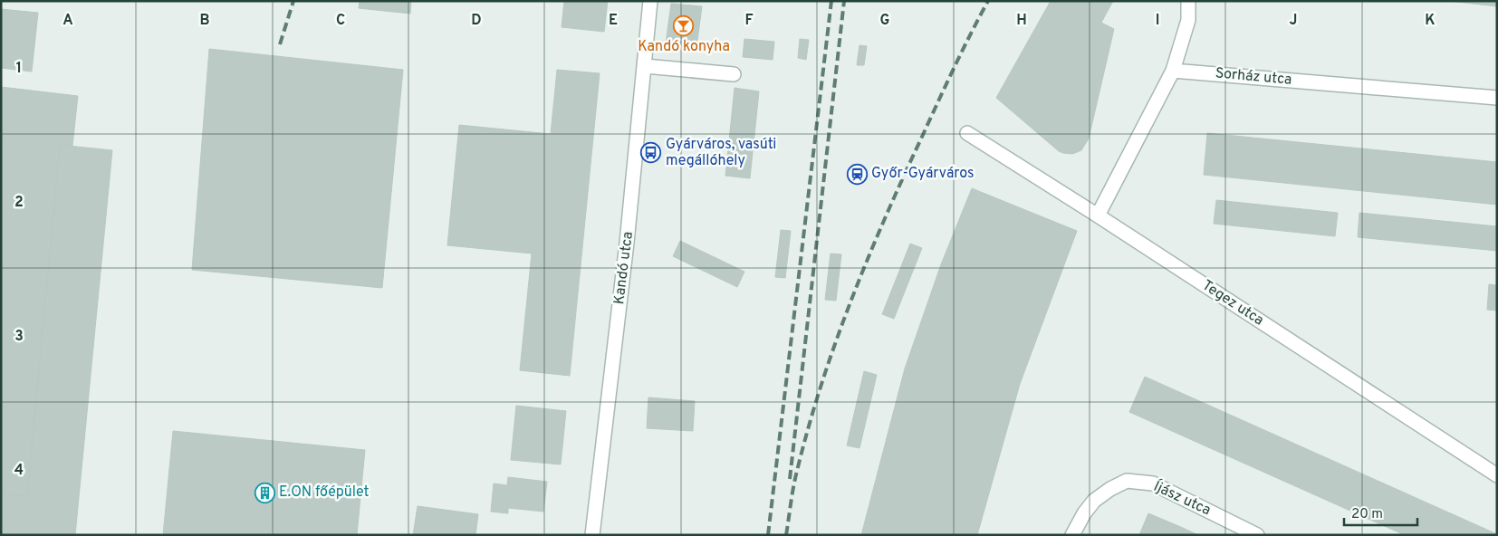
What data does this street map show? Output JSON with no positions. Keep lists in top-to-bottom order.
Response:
{
  "streets": {
    "street": [
      "Sorház utca",
      "Kandó utca",
      "Tegez utca",
      "Íjász utca"
    ]
  },
  "places": {
    "bar": ["Kandó konyha"],
    "bus stop": ["Gyárváros, vasúti megállóhely"],
    "station": ["Győr-Gyárváros"],
    "building": ["E.ON főépület"]
  },
  "scale_bar": "20 m",
  "grid": {
    "columns": [
      "A",
      "B",
      "C",
      "D",
      "E",
      "F",
      "G",
      "H",
      "I",
      "J",
      "K"
    ],
    "rows": [
      "1",
      "2",
      "3",
      "4"
    ]
  }
}
